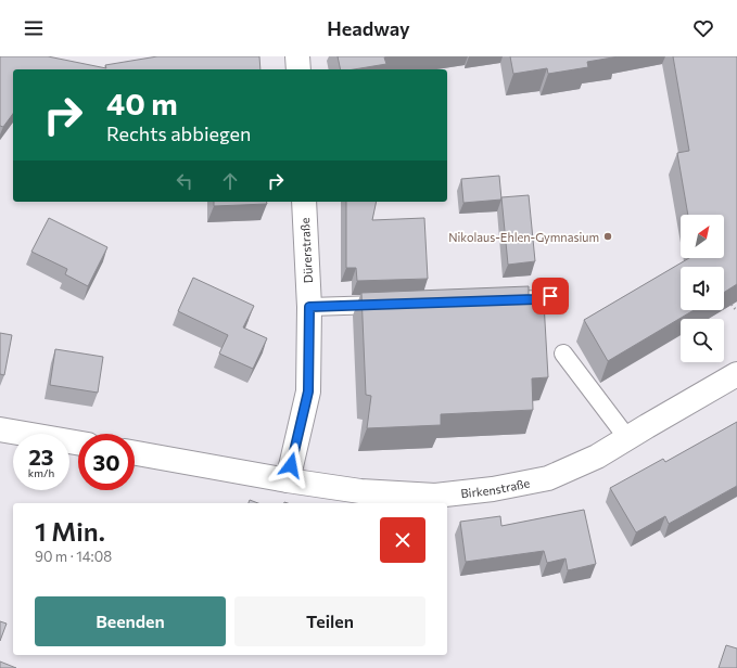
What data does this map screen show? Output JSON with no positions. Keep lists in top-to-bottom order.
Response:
{
  "streets": {
    "street": ["Dürerstraße", "Birkenstraße"]
  },
  "crossings": [
    ["Dürerstraße", "Birkenstraße"]
  ],
  "places": ["Nikolaus-Ehlen-Gymnasium"],
  "north": "top right",
  "page": {
    "header": "Headway",
    "turn": ["40 m", "Rechts abbiegen"],
    "speed": "23 km/h",
    "limit": "30",
    "heading": ["1 Min.", "90 m · 14:08"],
    "buttons": ["Beenden", "Teilen"]
  }
}
